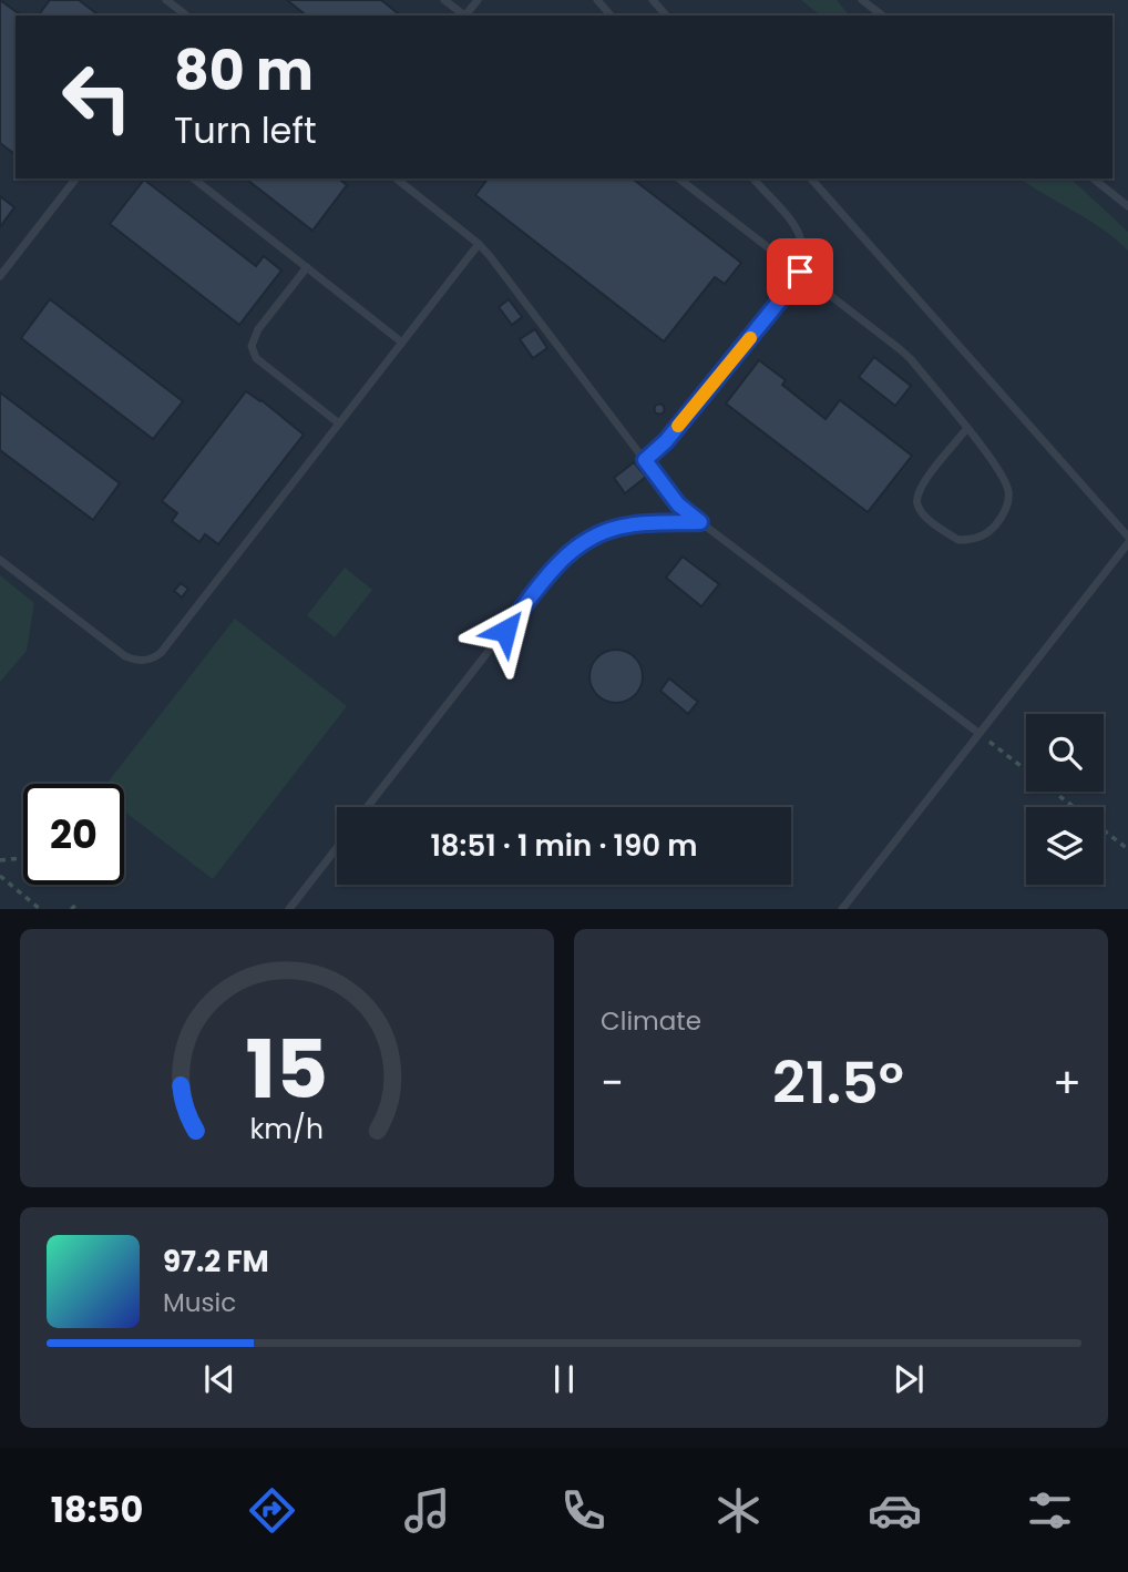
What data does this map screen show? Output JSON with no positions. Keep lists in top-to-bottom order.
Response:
{
  "page": {
    "turn": ["80 m", "Turn left"],
    "limit": "20",
    "trip": "18:51 · 1 min · 190 m",
    "tile": "Climate",
    "heat": ["−", "21.5°", "+"],
    "song": ["97.2 FM", "Music"],
    "tabs": "18:50",
    "gauge": ["15", "km/h"]
  }
}
